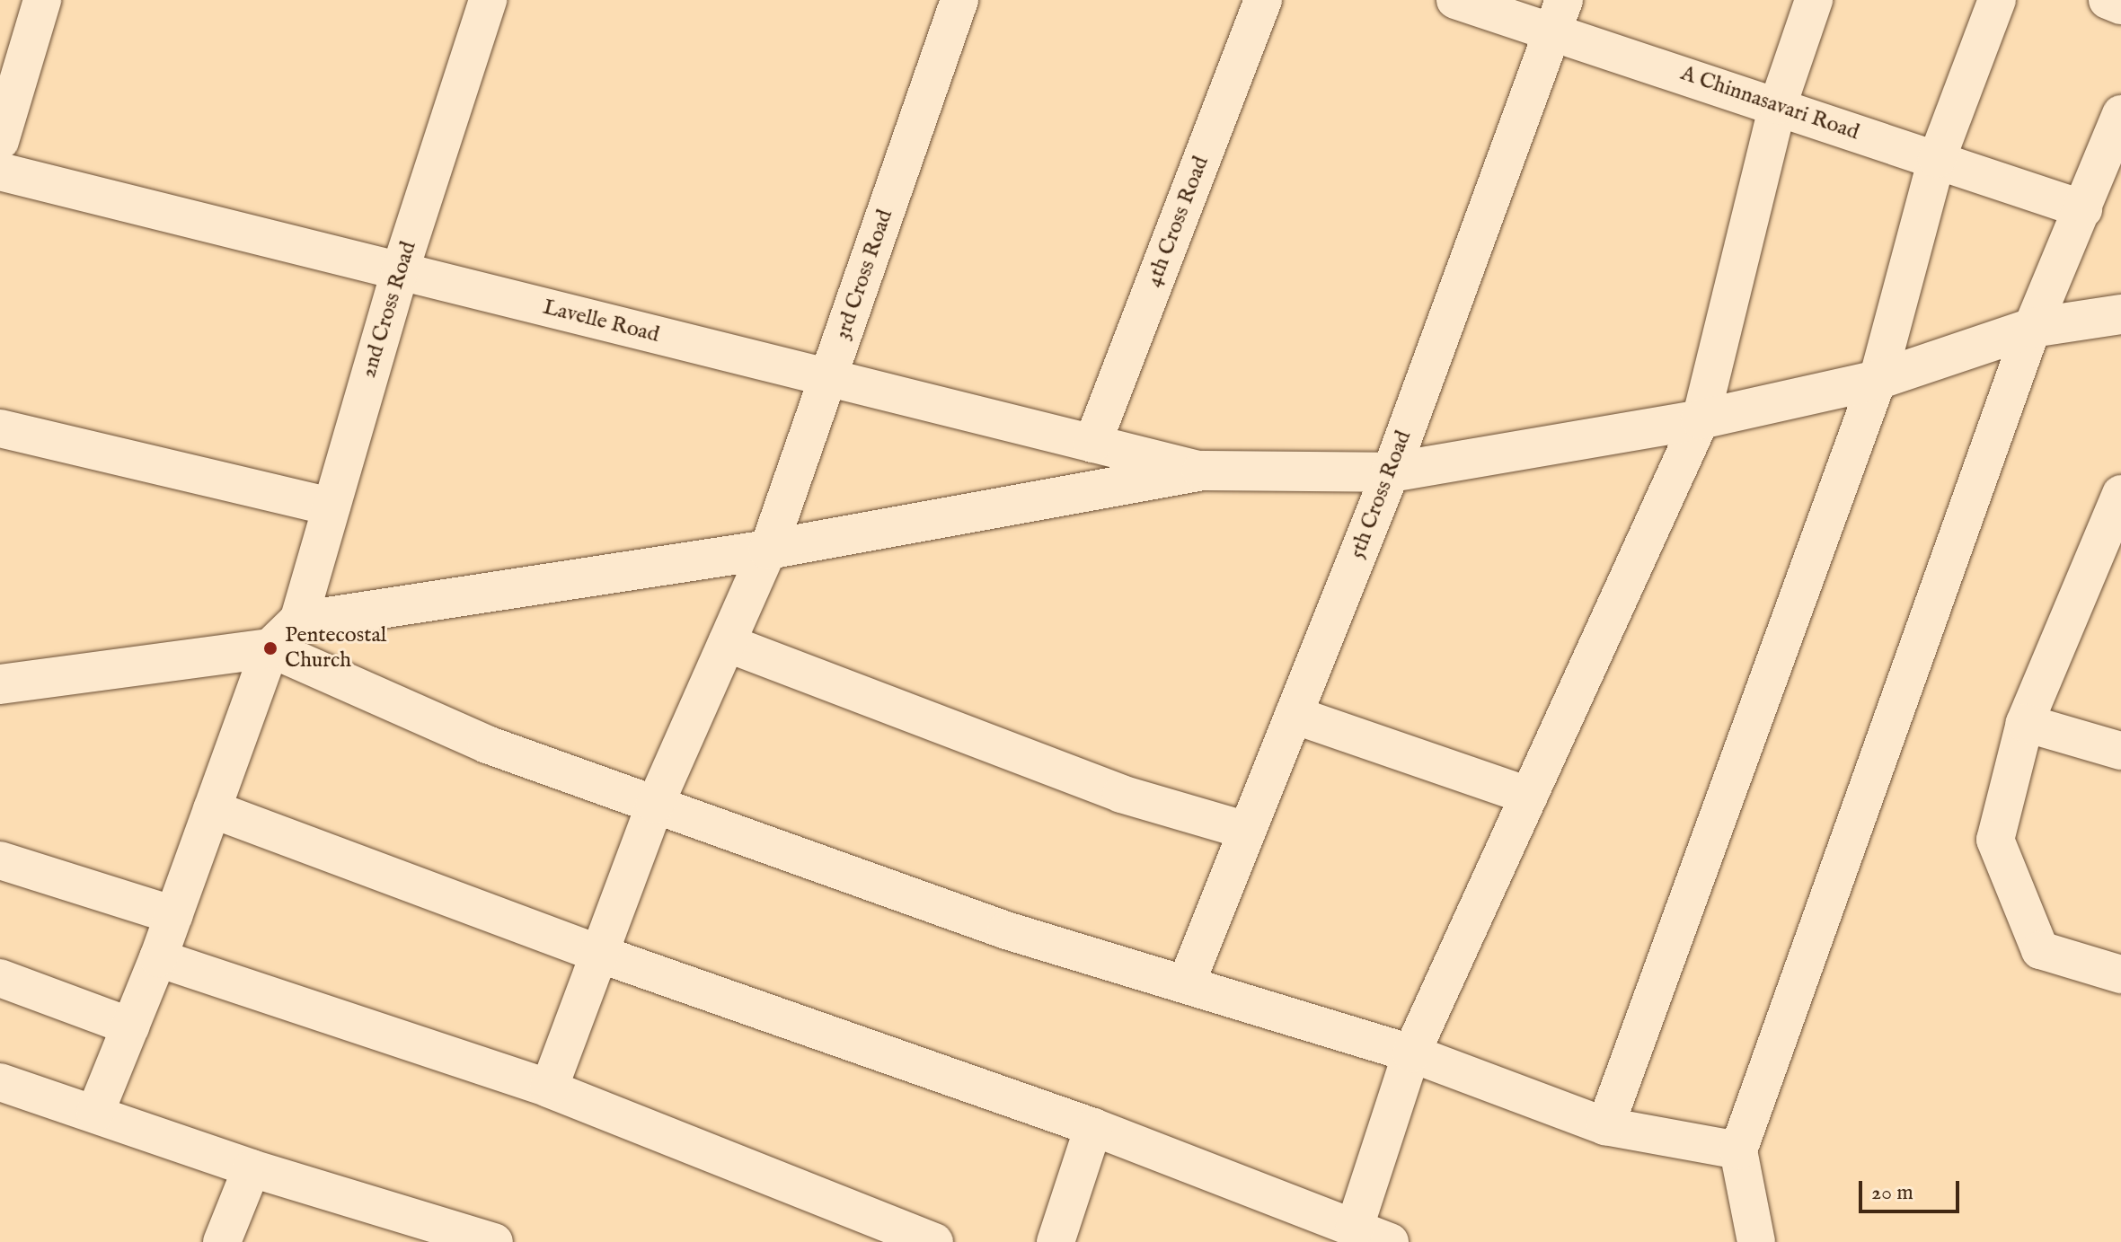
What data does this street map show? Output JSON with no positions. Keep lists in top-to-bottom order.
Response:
{
  "streets": {
    "street": [
      "A Chinnasavari Road",
      "4th Cross Road",
      "3rd Cross Road",
      "2nd Cross Road",
      "Lavelle Road",
      "5th Cross Road"
    ]
  },
  "crossings": [
    ["A Chinnasavari Road", "5th Cross Road"],
    ["4th Cross Road", "Lavelle Road"],
    ["3rd Cross Road", "Lavelle Road"],
    ["2nd Cross Road", "Lavelle Road"]
  ],
  "places": ["Pentecostal Church"],
  "scale_bar": "20 m"
}
